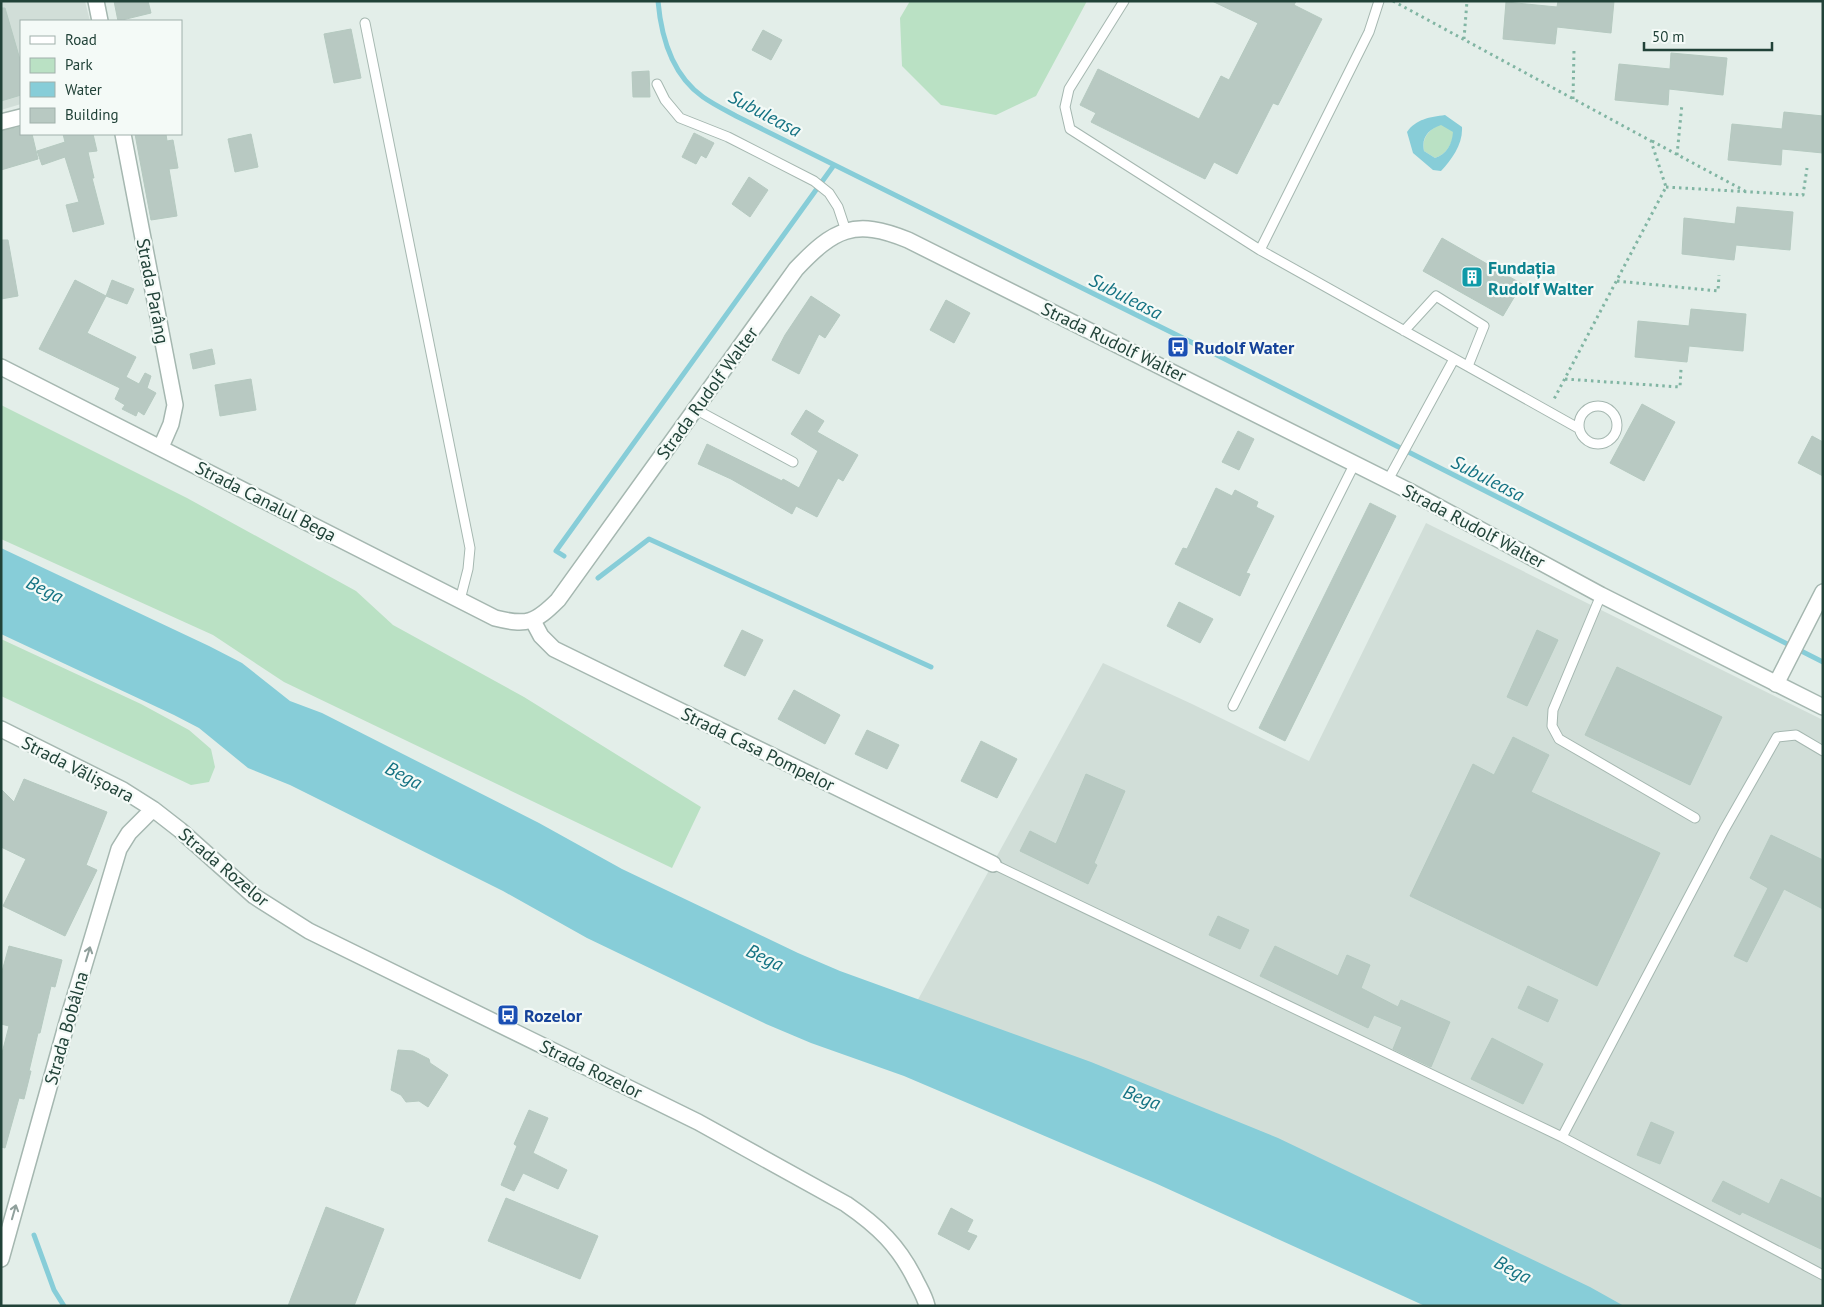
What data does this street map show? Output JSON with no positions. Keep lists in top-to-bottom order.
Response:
{
  "streets": {
    "street": [
      "Strada Parâng",
      "Strada Rudolf Walter",
      "Strada Canalul Bega",
      "Strada Casa Pompelor",
      "Strada Vălișoara",
      "Strada Rozelor",
      "Strada Bobâlna"
    ]
  },
  "crossings": [
    ["Strada Parâng", "Strada Canalul Bega"],
    ["Strada Rudolf Walter", "Strada Canalul Bega"],
    ["Strada Rudolf Walter", "Strada Casa Pompelor"],
    ["Strada Canalul Bega", "Strada Casa Pompelor"],
    ["Strada Vălișoara", "Strada Rozelor"],
    ["Strada Vălișoara", "Strada Bobâlna"],
    ["Strada Rozelor", "Strada Bobâlna"]
  ],
  "one_way": ["Strada Bobâlna"],
  "water": ["Subuleasa", "Bega"],
  "places": {
    "building": ["Fundația Rudolf Walter"],
    "bus stop": ["Rudolf Water", "Rozelor"]
  },
  "legend": [
    "Road",
    "Park",
    "Water",
    "Building"
  ],
  "scale_bar": "50 m"
}
